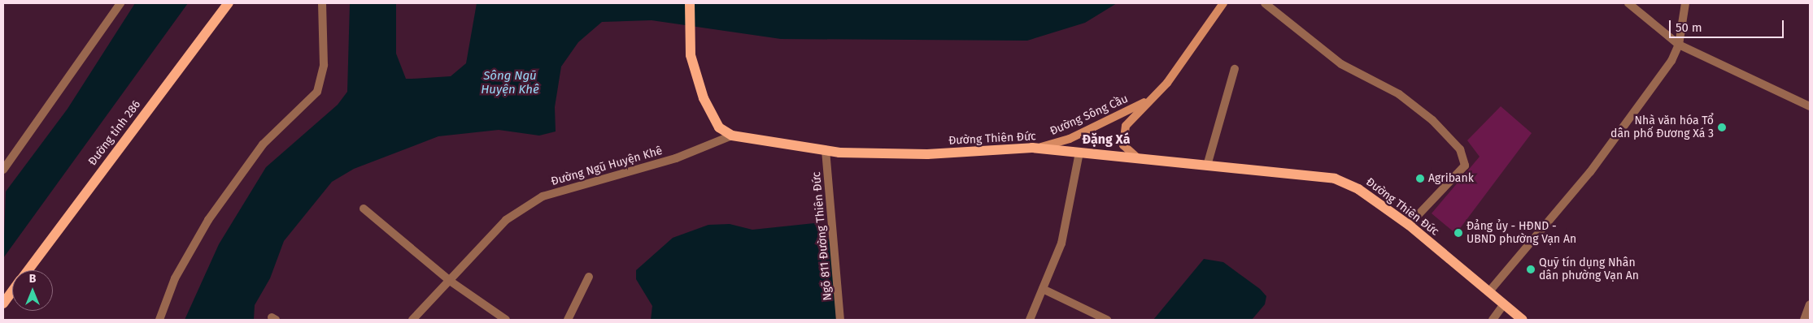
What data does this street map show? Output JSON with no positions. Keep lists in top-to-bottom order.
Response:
{
  "streets": {
    "main road": ["Đường Sông Cầu", "Đường tỉnh 286", "Đường Thiên Đức"],
    "street": ["Đường Ngũ Huyện Khê", "Ngõ 811 Đường Thiên Đức"]
  },
  "crossings": [
    ["Đường Sông Cầu", "Đường Thiên Đức"],
    ["Đường Thiên Đức", "Đường Ngũ Huyện Khê"],
    ["Đường Thiên Đức", "Ngõ 811 Đường Thiên Đức"]
  ],
  "districts": ["Đặng Xá"],
  "water": ["Sông Ngũ Huyện Khê"],
  "places": [
    "Nhà văn hóa Tổ dân phố Đương Xá 3",
    "Agribank",
    "Đảng ủy - HĐND - UBND phường Vạn An",
    "Quỹ tín dụng Nhân dân phường Vạn An"
  ],
  "scale_bar": "50 m",
  "north": "top"
}
